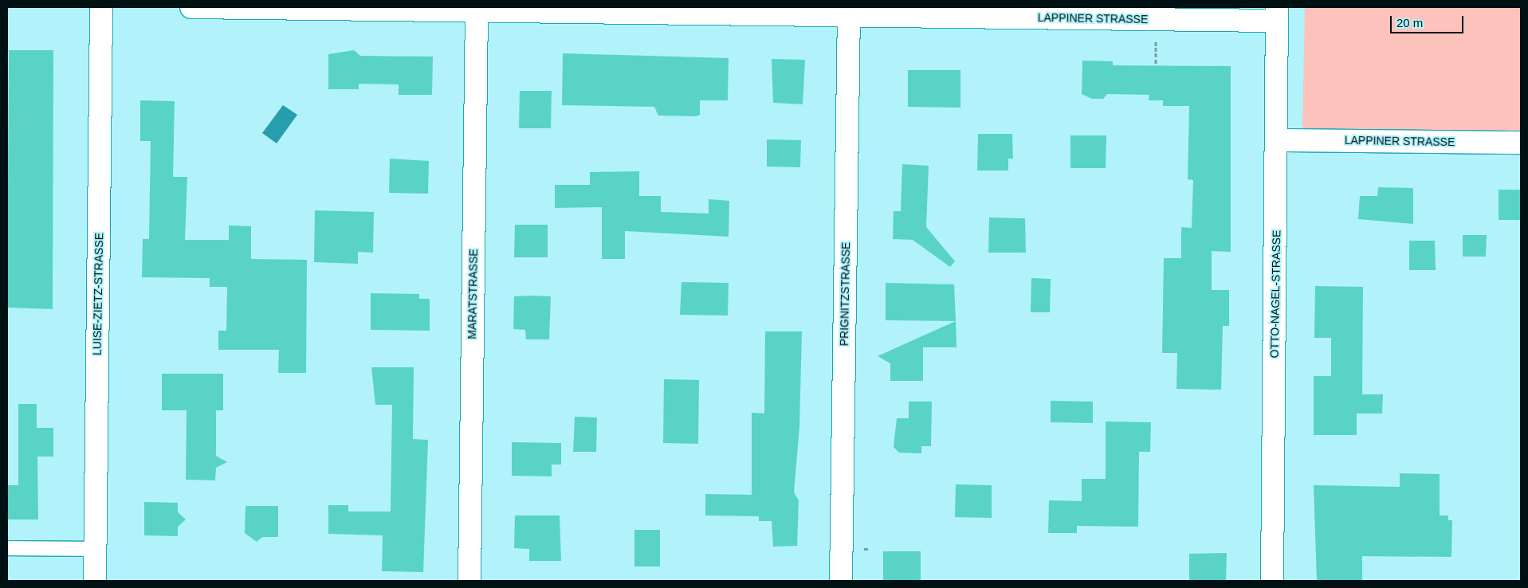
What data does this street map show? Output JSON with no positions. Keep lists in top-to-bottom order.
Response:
{
  "streets": {
    "street": [
      "LAPPINER STRASSE",
      "LUISE-ZIETZ-STRASSE",
      "MARATSTRASSE",
      "PRIGNITZSTRASSE",
      "OTTO-NAGEL-STRASSE"
    ]
  },
  "crossings": [
    ["LAPPINER STRASSE", "MARATSTRASSE"],
    ["LAPPINER STRASSE", "PRIGNITZSTRASSE"],
    ["LAPPINER STRASSE", "OTTO-NAGEL-STRASSE"]
  ],
  "scale_bar": "20 m"
}
